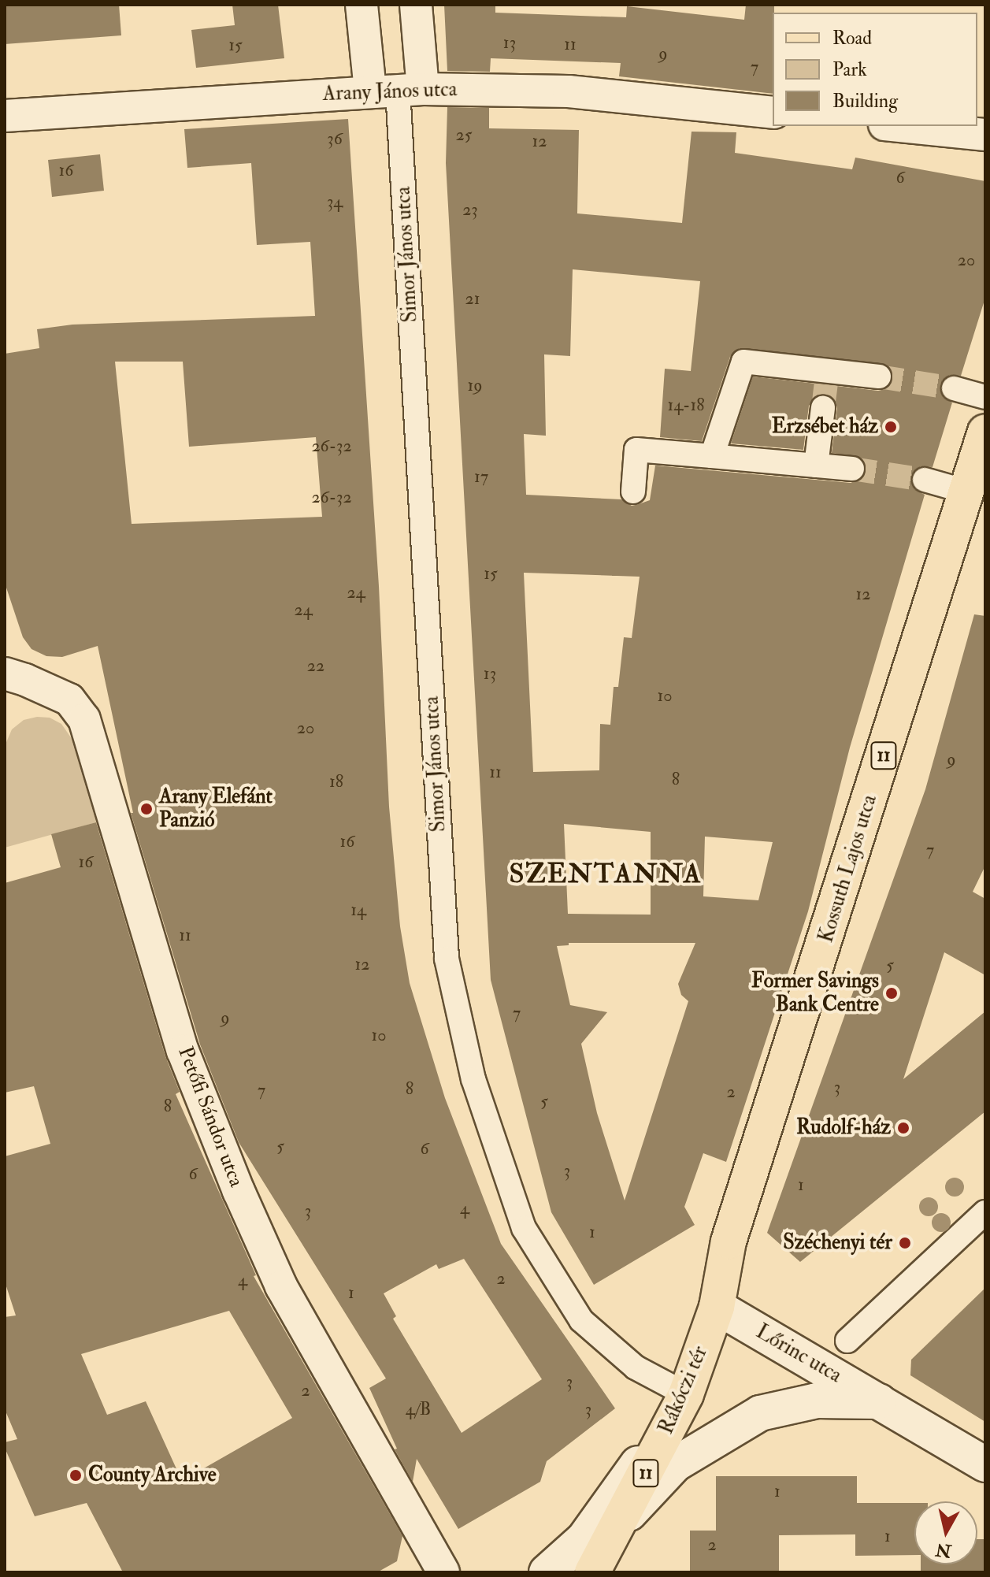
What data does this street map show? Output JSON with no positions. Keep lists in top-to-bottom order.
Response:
{
  "streets": {
    "main road": ["11", "Kossuth Lajos utca", "Rákóczi tér"],
    "street": [
      "Arany János utca",
      "Simor János utca",
      "Petőfi Sándor utca",
      "Lőrinc utca"
    ]
  },
  "crossings": [
    ["Arany János utca", "Simor János utca"],
    ["Simor János utca", "Rákóczi tér"],
    ["Kossuth Lajos utca", "Lőrinc utca"],
    ["Kossuth Lajos utca", "Rákóczi tér"],
    ["Lőrinc utca", "Rákóczi tér"]
  ],
  "districts": ["SZENTANNA"],
  "places": [
    "Erzsébet ház",
    "Arany Elefánt Panzió",
    "Former Savings Bank Centre",
    "Rudolf-ház",
    "Széchenyi tér",
    "County Archive"
  ],
  "house_numbers": [
    "13",
    "11",
    "15",
    "9",
    "7",
    "25",
    "36",
    "12",
    "16",
    "6",
    "34",
    "23",
    "20",
    "21",
    "19",
    "14-18",
    "26-32",
    "17",
    "26-32",
    "15",
    "24",
    "12",
    "24",
    "22",
    "13",
    "10",
    "20",
    "9",
    "11",
    "8",
    "18",
    "16",
    "7",
    "16",
    "14",
    "11",
    "12",
    "5",
    "7",
    "9",
    "10",
    "3",
    "8",
    "7",
    "2",
    "5",
    "8",
    "5",
    "6",
    "3",
    "6",
    "1",
    "4",
    "3",
    "1",
    "2",
    "4",
    "1",
    "3",
    "2",
    "4/B",
    "3",
    "1",
    "1",
    "2"
  ],
  "legend": ["Road", "Park", "Building"],
  "north": "bottom"
}
